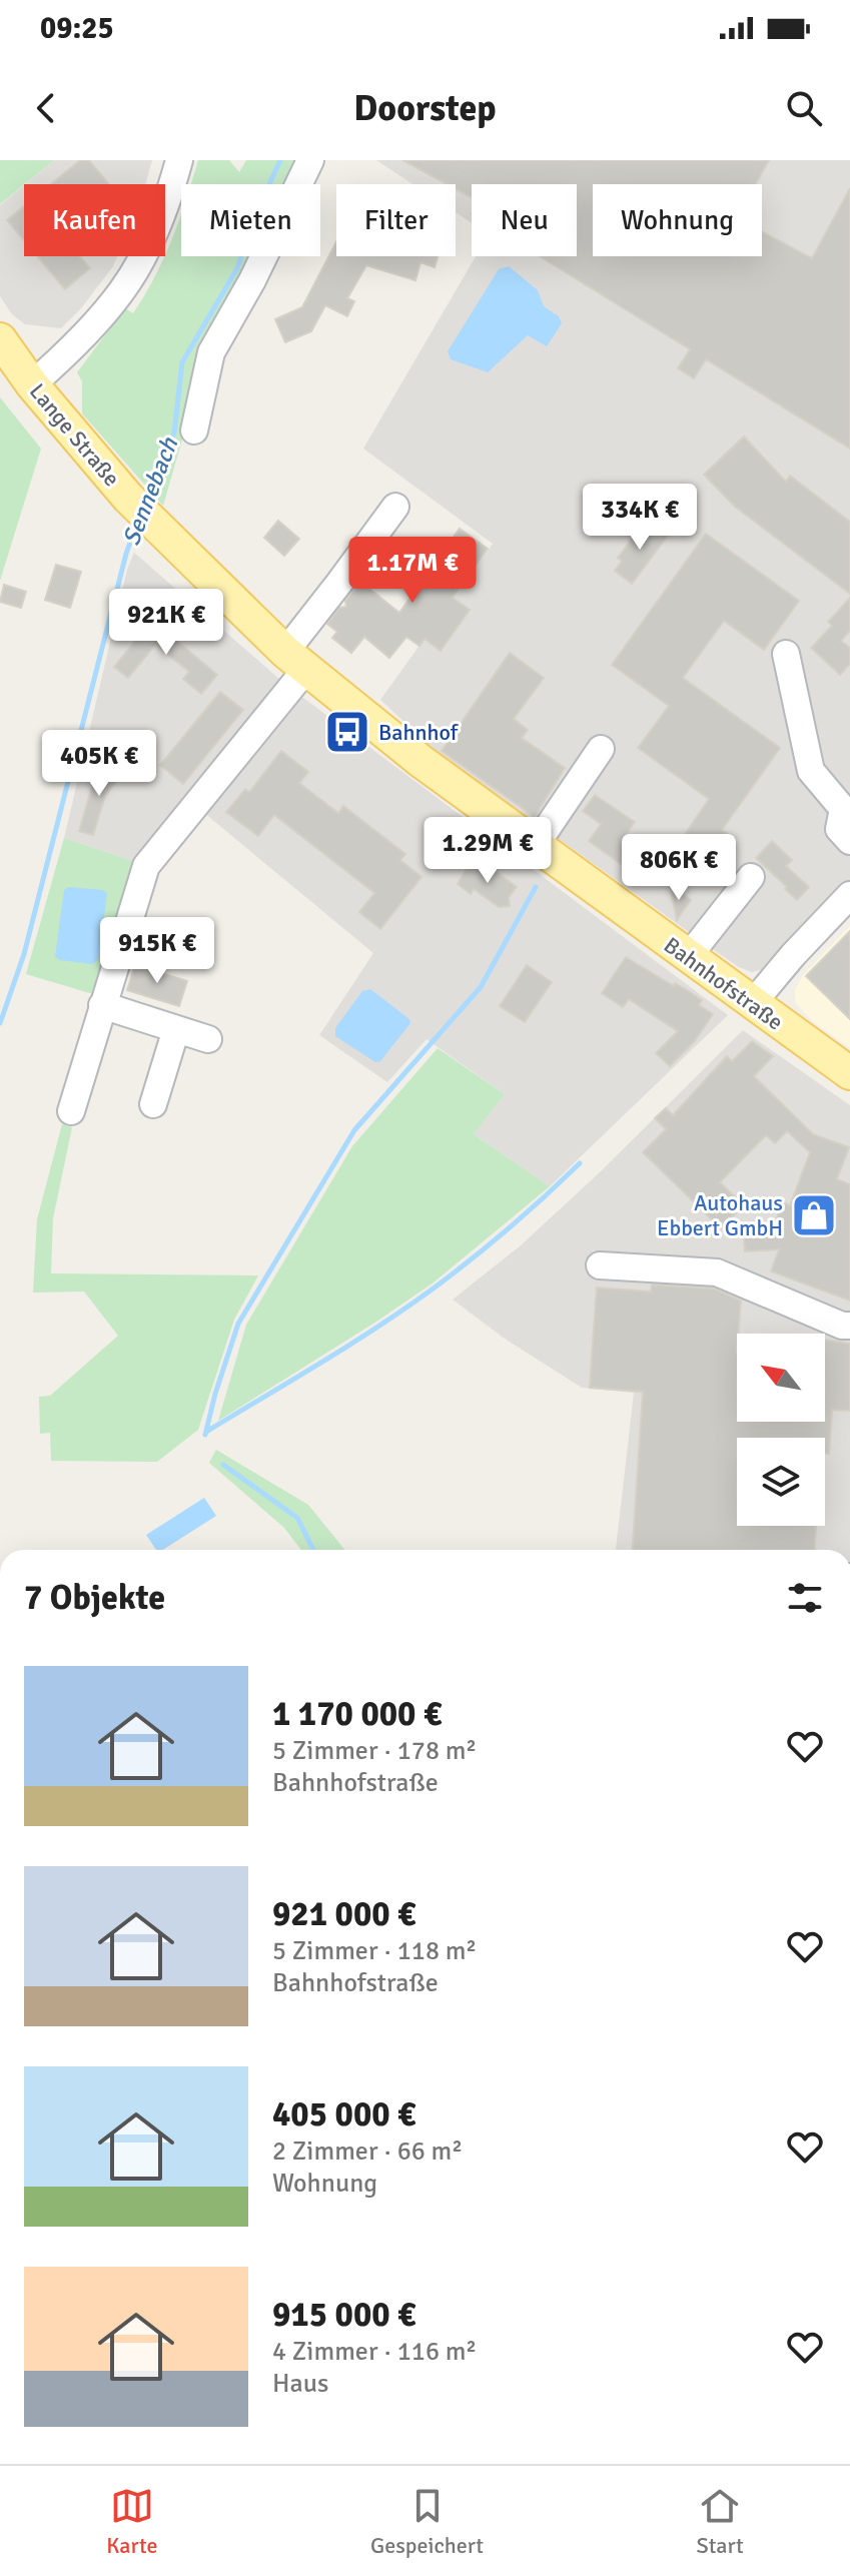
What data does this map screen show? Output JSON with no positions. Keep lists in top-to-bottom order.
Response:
{
  "streets": {
    "main road": ["Lange Straße", "Bahnhofstraße"]
  },
  "crossings": [
    ["Lange Straße", "Bahnhofstraße"]
  ],
  "water": ["Sennebach"],
  "places": {
    "bus stop": ["Bahnhof"],
    "shop": ["Autohaus Ebbert GmbH"]
  },
  "north": "top left",
  "page": {
    "status": "09:25",
    "header": "Doorstep",
    "chip": [
      "Kaufen",
      "Mieten",
      "Filter",
      "Neu",
      "Wohnung"
    ],
    "price": [
      "334K €",
      "1.17M €",
      "921K €",
      "405K €",
      "1.29M €",
      "806K €",
      "915K €"
    ],
    "heading": "7 Objekte",
    "list": [
      {
        "name": "1 170 000 €",
        "note": "5 Zimmer · 178 m² · Bahnhofstraße"
      },
      {
        "name": "921 000 €",
        "note": "5 Zimmer · 118 m² · Bahnhofstraße"
      },
      {
        "name": "405 000 €",
        "note": "2 Zimmer · 66 m² · Wohnung"
      },
      {
        "name": "915 000 €",
        "note": "4 Zimmer · 116 m² · Haus"
      }
    ],
    "tabs": ["Karte", "Gespeichert", "Start"]
  }
}
